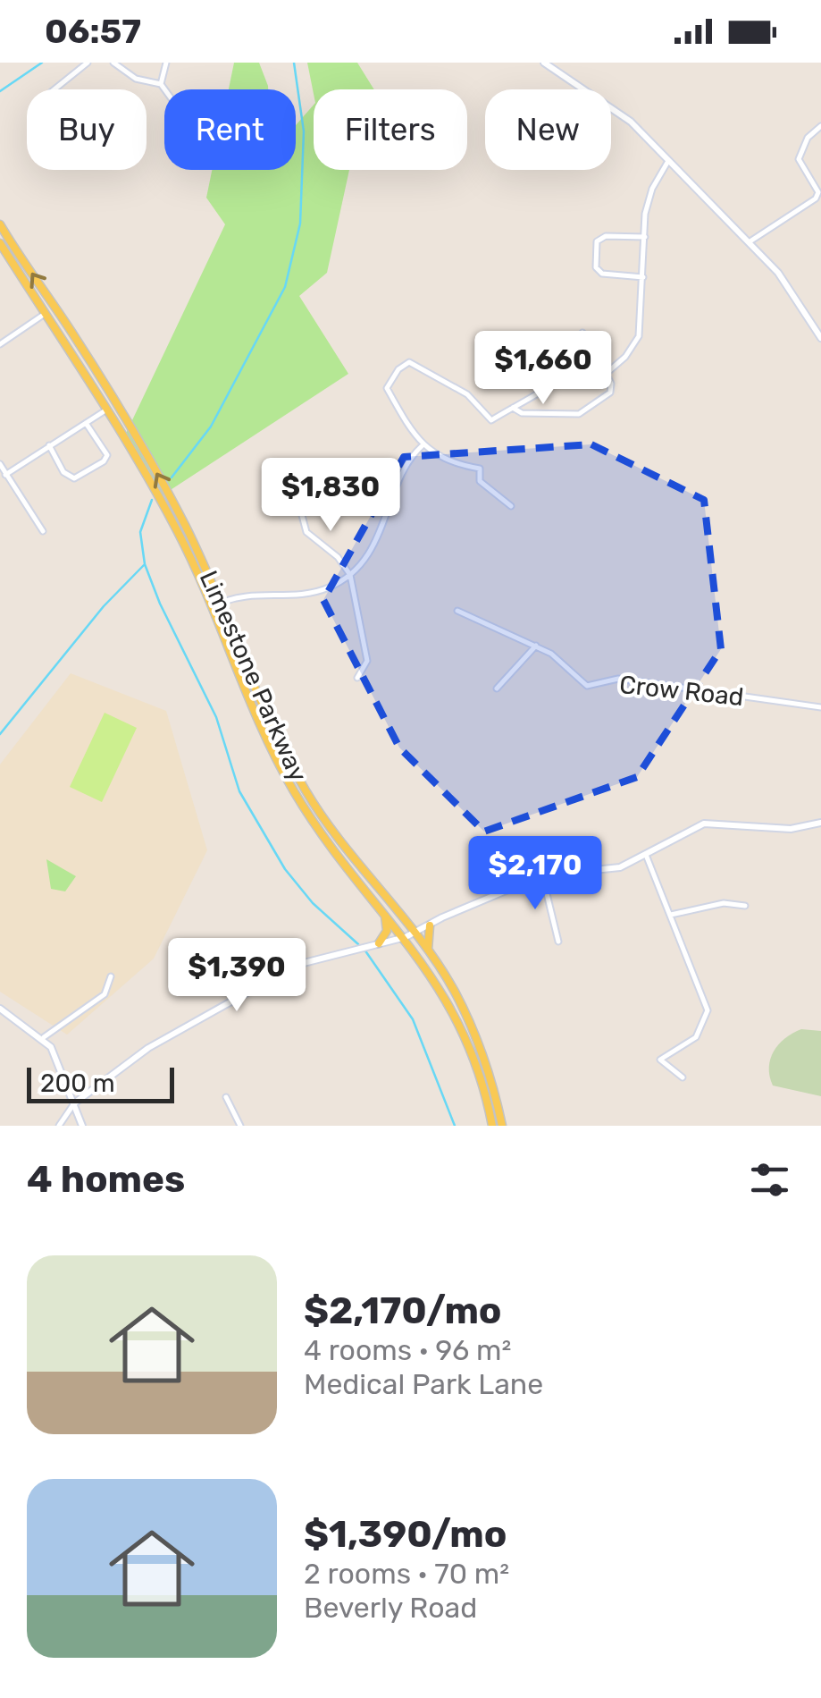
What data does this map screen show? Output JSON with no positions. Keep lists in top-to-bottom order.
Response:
{
  "streets": {
    "main road": ["Limestone Parkway"],
    "street": ["Crow Road"]
  },
  "scale_bar": "200 m",
  "page": {
    "status": "06:57",
    "chip": [
      "Buy",
      "Rent",
      "Filters",
      "New"
    ],
    "price": [
      "$1,660",
      "$1,830",
      "$2,170",
      "$1,390"
    ],
    "scale": "200 m",
    "heading": "4 homes",
    "list": [
      {
        "name": "$2,170/mo",
        "note": "4 rooms · 96 m² · Medical Park Lane"
      },
      {
        "name": "$1,390/mo",
        "note": "2 rooms · 70 m² · Beverly Road"
      }
    ]
  }
}
